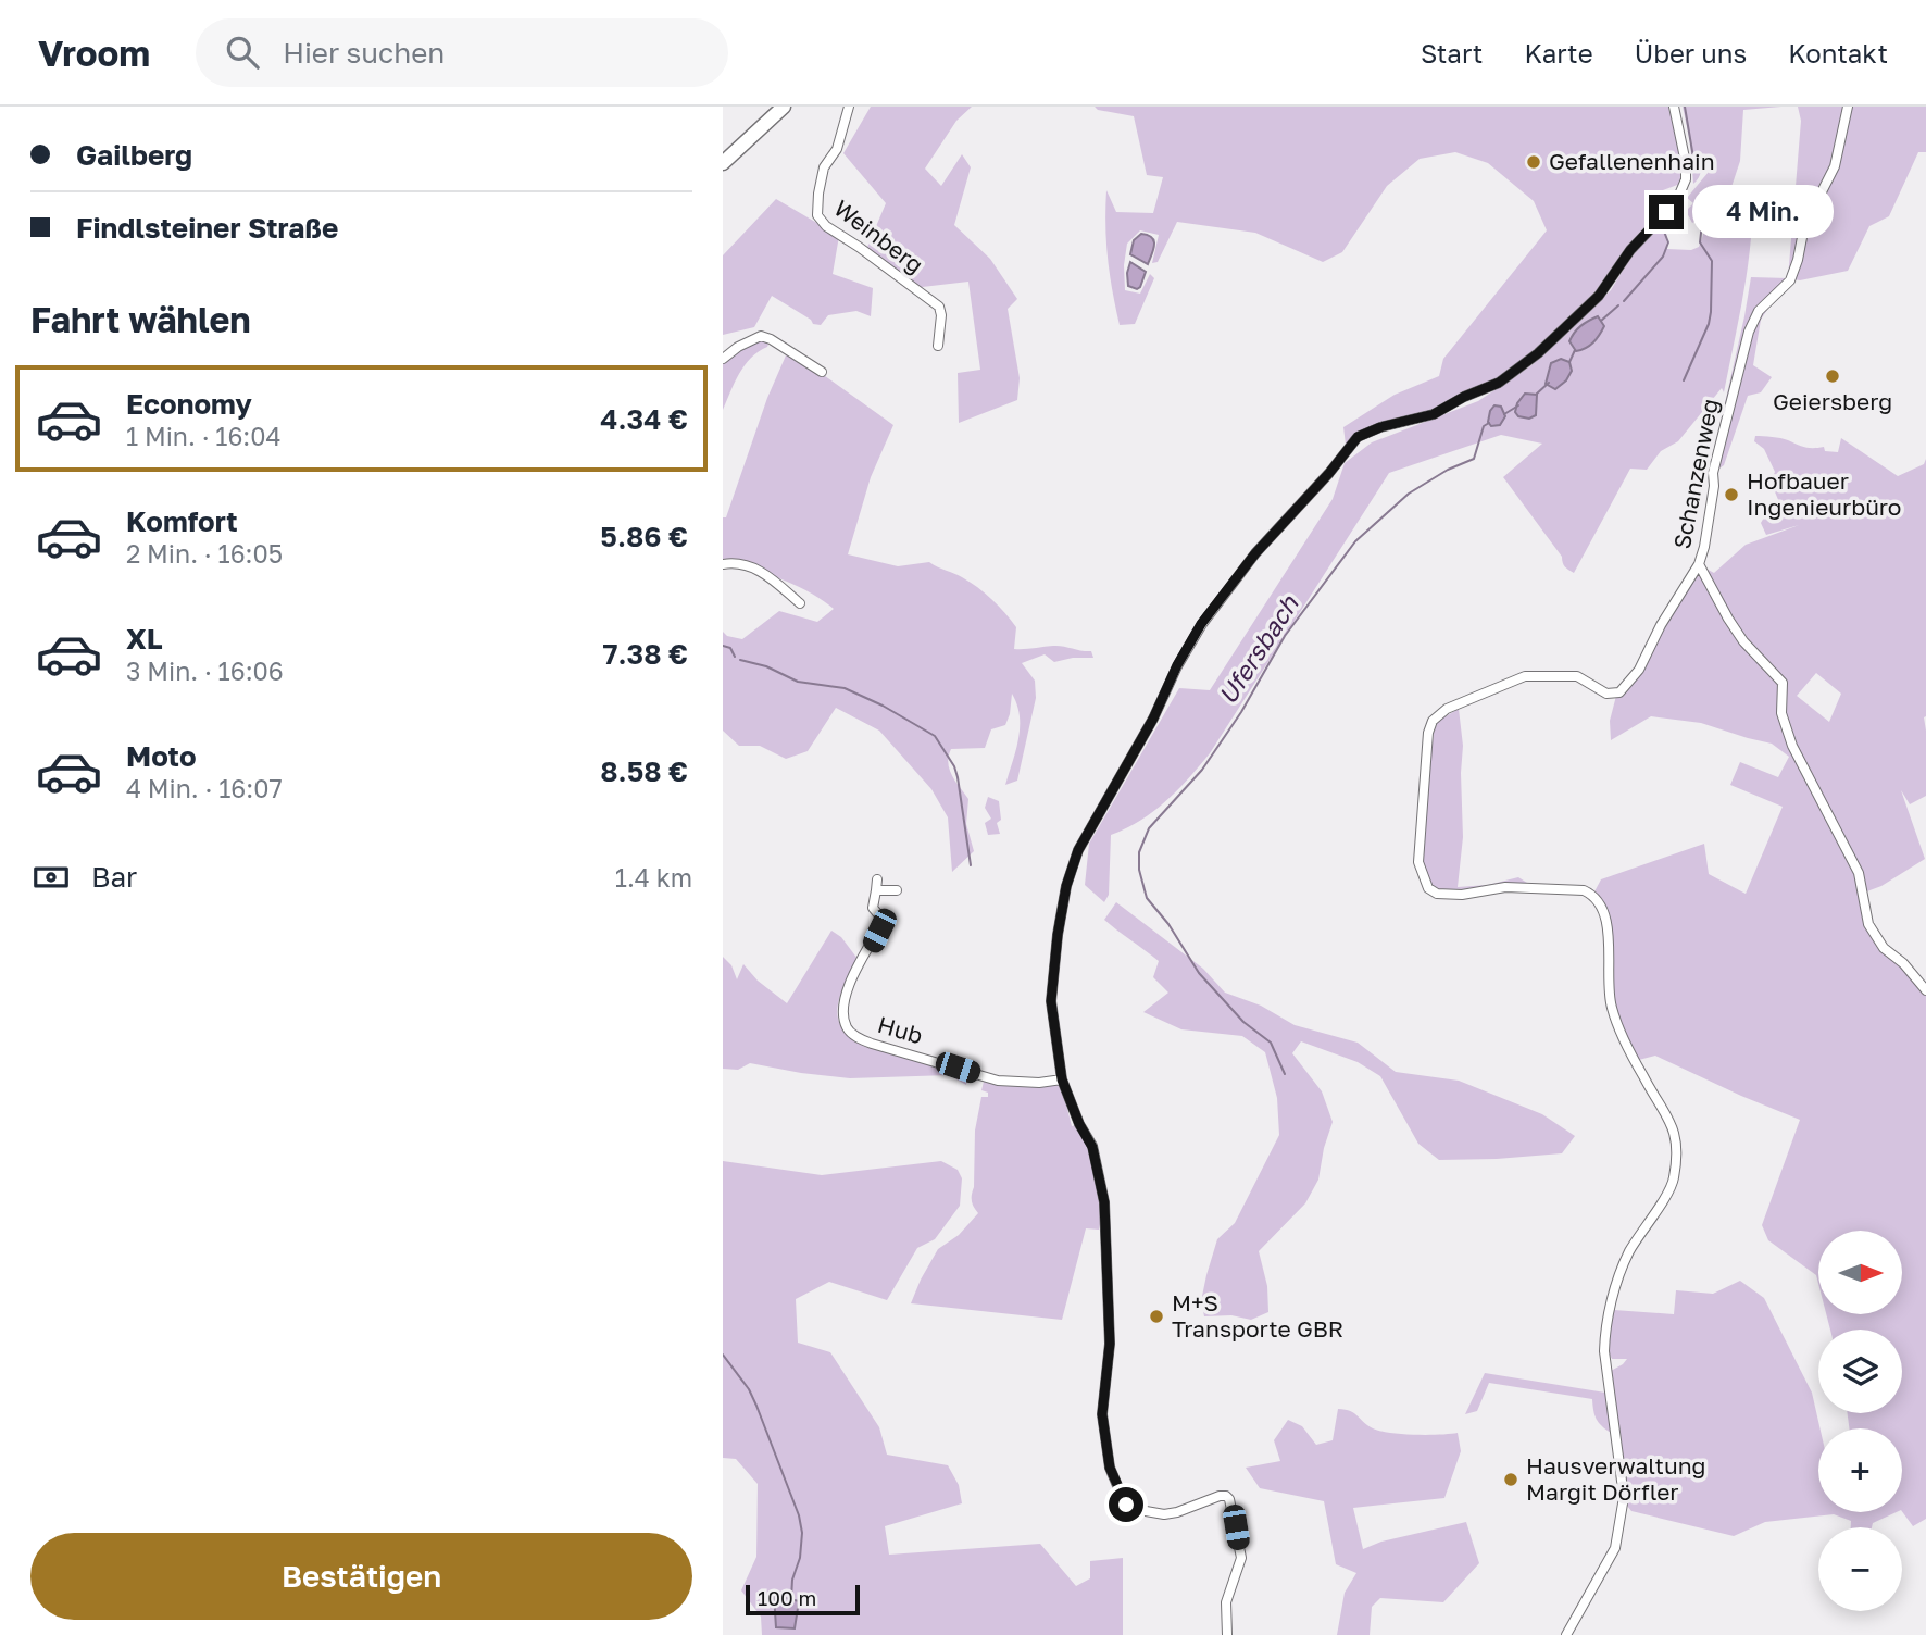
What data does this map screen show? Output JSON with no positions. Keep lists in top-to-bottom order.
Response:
{
  "streets": {
    "street": ["Weinberg", "Schanzenweg", "Hub"]
  },
  "water": ["Ufersbach"],
  "places": [
    "Gefallenenhain",
    "Geiersberg",
    "Hofbauer Ingenieurbüro",
    "M+S Transporte GBR",
    "Hausverwaltung Margit Dörfler"
  ],
  "scale_bar": "100 m",
  "north": "right",
  "page": {
    "header": "Vroom",
    "search": "Hier suchen",
    "nav": [
      "Start",
      "Karte",
      "Über uns",
      "Kontakt"
    ],
    "banner": ["Gailberg", "Findlsteiner Straße"],
    "bubble": "4 Min.",
    "heading": "Fahrt wählen",
    "list": [
      {
        "name": "Economy",
        "note": "1 Min. · 16:04",
        "value": "4.34 €"
      },
      {
        "name": "Komfort",
        "note": "2 Min. · 16:05",
        "value": "5.86 €"
      },
      {
        "name": "XL",
        "note": "3 Min. · 16:06",
        "value": "7.38 €"
      },
      {
        "name": "Moto",
        "note": "4 Min. · 16:07",
        "value": "8.58 €"
      }
    ],
    "pay": ["Bar", "1.4 km"],
    "map_buttons": ["+", "−"],
    "buttons": "Bestätigen",
    "scale": "100 m"
  }
}
